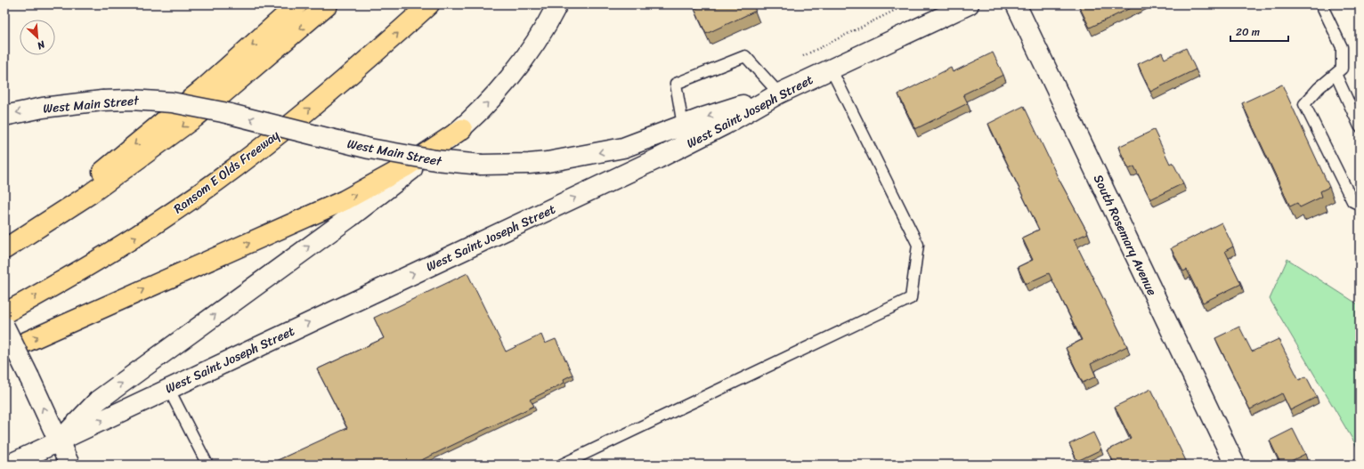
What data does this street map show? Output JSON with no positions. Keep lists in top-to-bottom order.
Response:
{
  "streets": {
    "highway": ["Ransom E Olds Freeway"],
    "street": ["West Main Street", "West Saint Joseph Street", "South Rosemary Avenue"]
  },
  "crossings": [
    ["West Main Street", "West Saint Joseph Street"]
  ],
  "one_way": ["West Main Street"],
  "scale_bar": "20 m",
  "north": "bottom right"
}
